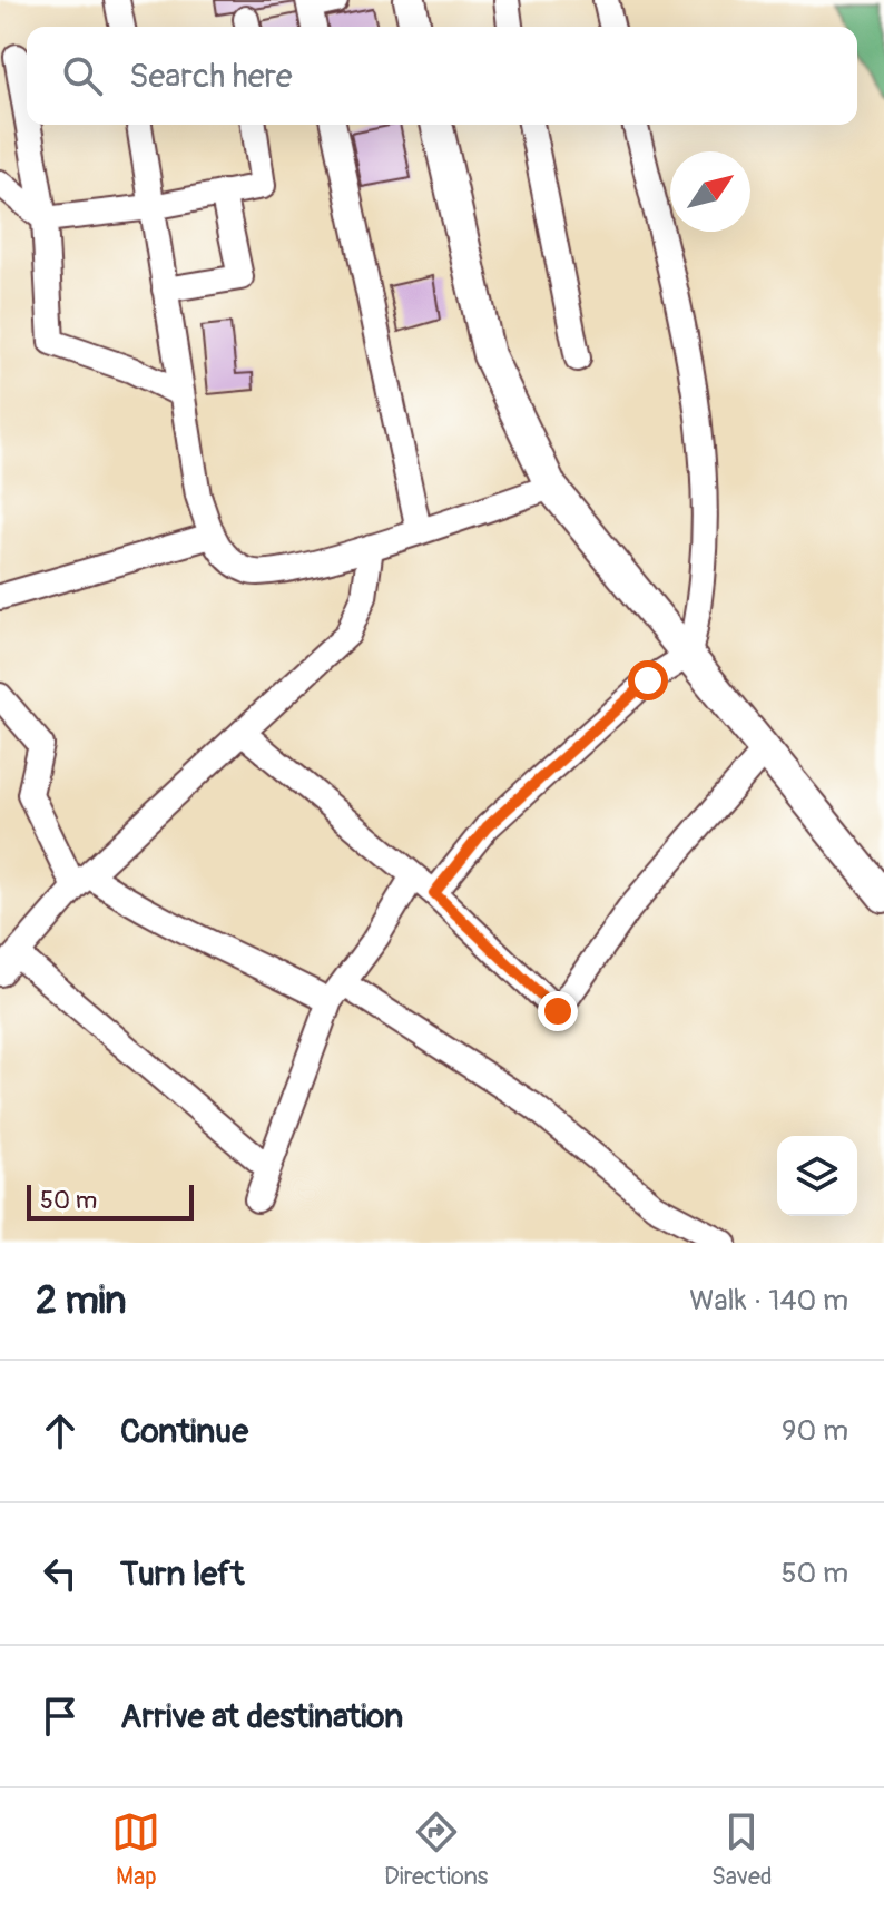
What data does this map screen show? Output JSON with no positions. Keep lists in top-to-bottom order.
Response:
{
  "scale_bar": "50 m",
  "north": "top right",
  "page": {
    "search": "Search here",
    "scale": "50 m",
    "heading": ["2 min", "Walk · 140 m"],
    "list": [
      ["Continue", "90 m"],
      ["Turn left", "50 m"],
      "Arrive at destination"
    ],
    "nav": ["Map", "Directions", "Saved"]
  }
}
